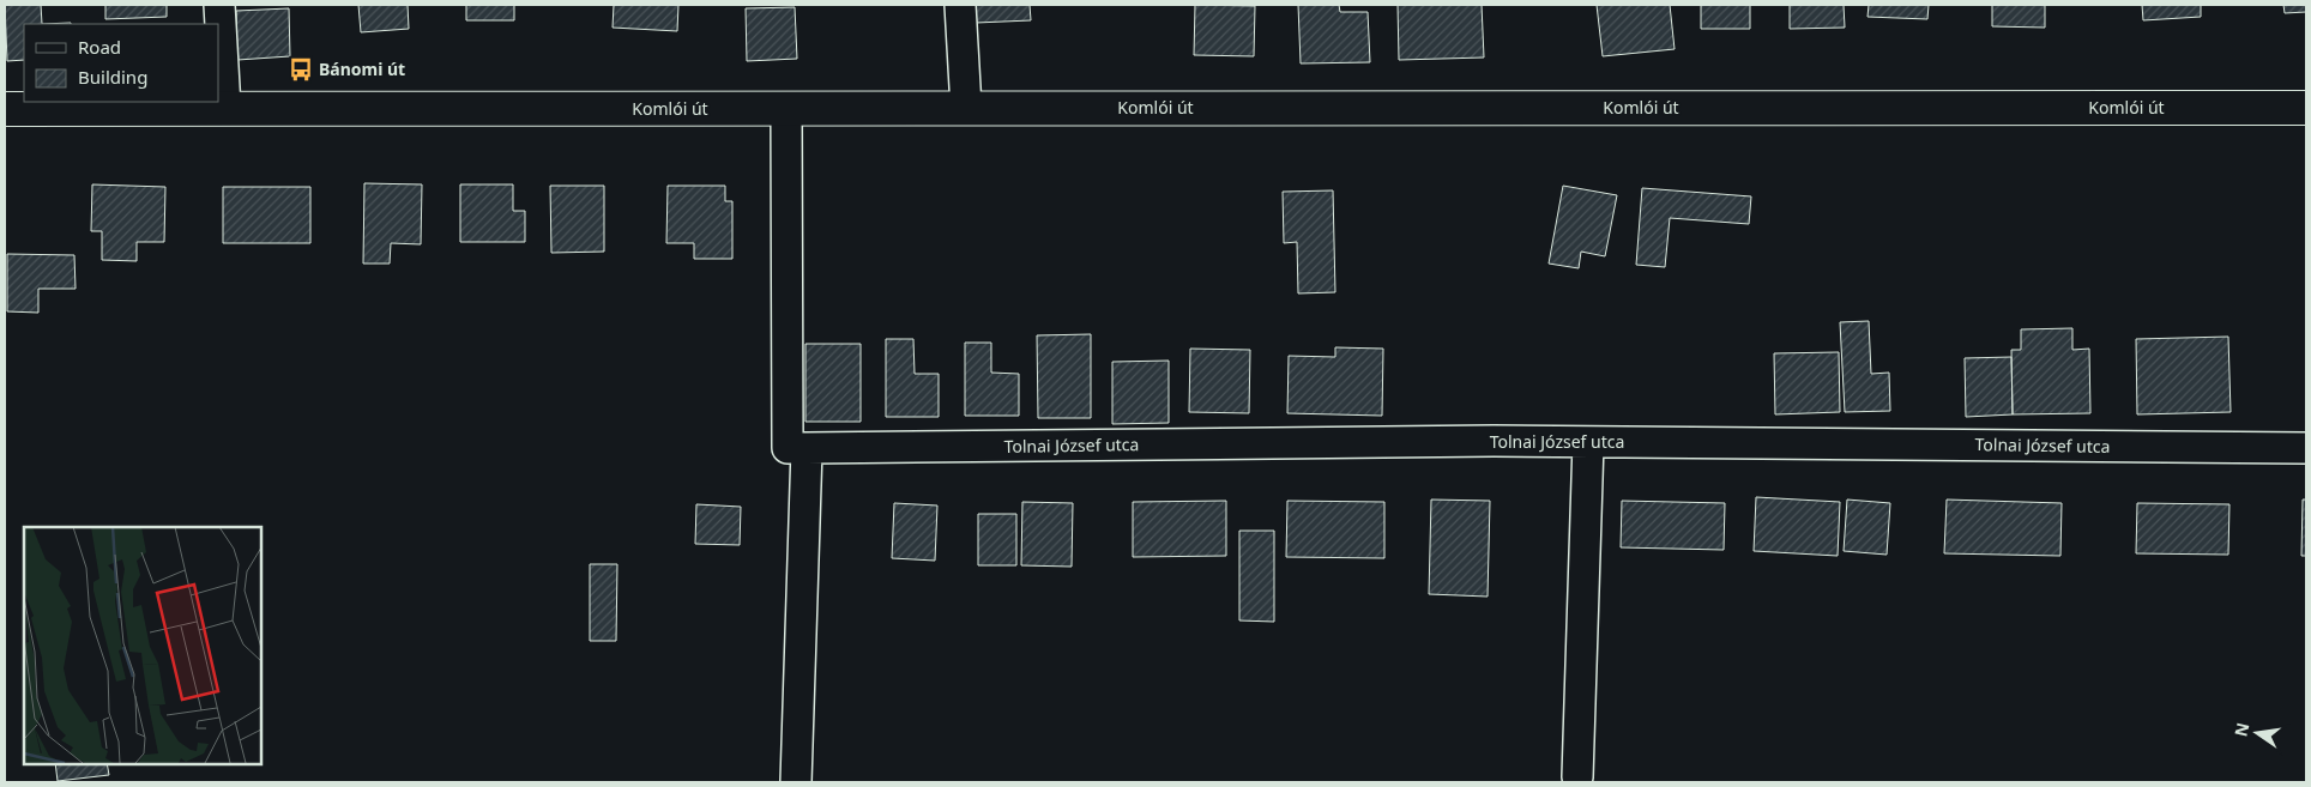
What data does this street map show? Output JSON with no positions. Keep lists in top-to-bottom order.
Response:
{
  "streets": {
    "main road": ["Komlói út"],
    "street": ["Tolnai József utca"]
  },
  "places": {
    "bus stop": ["Bánomi út"]
  },
  "legend": ["Road", "Building"],
  "north": "left"
}
